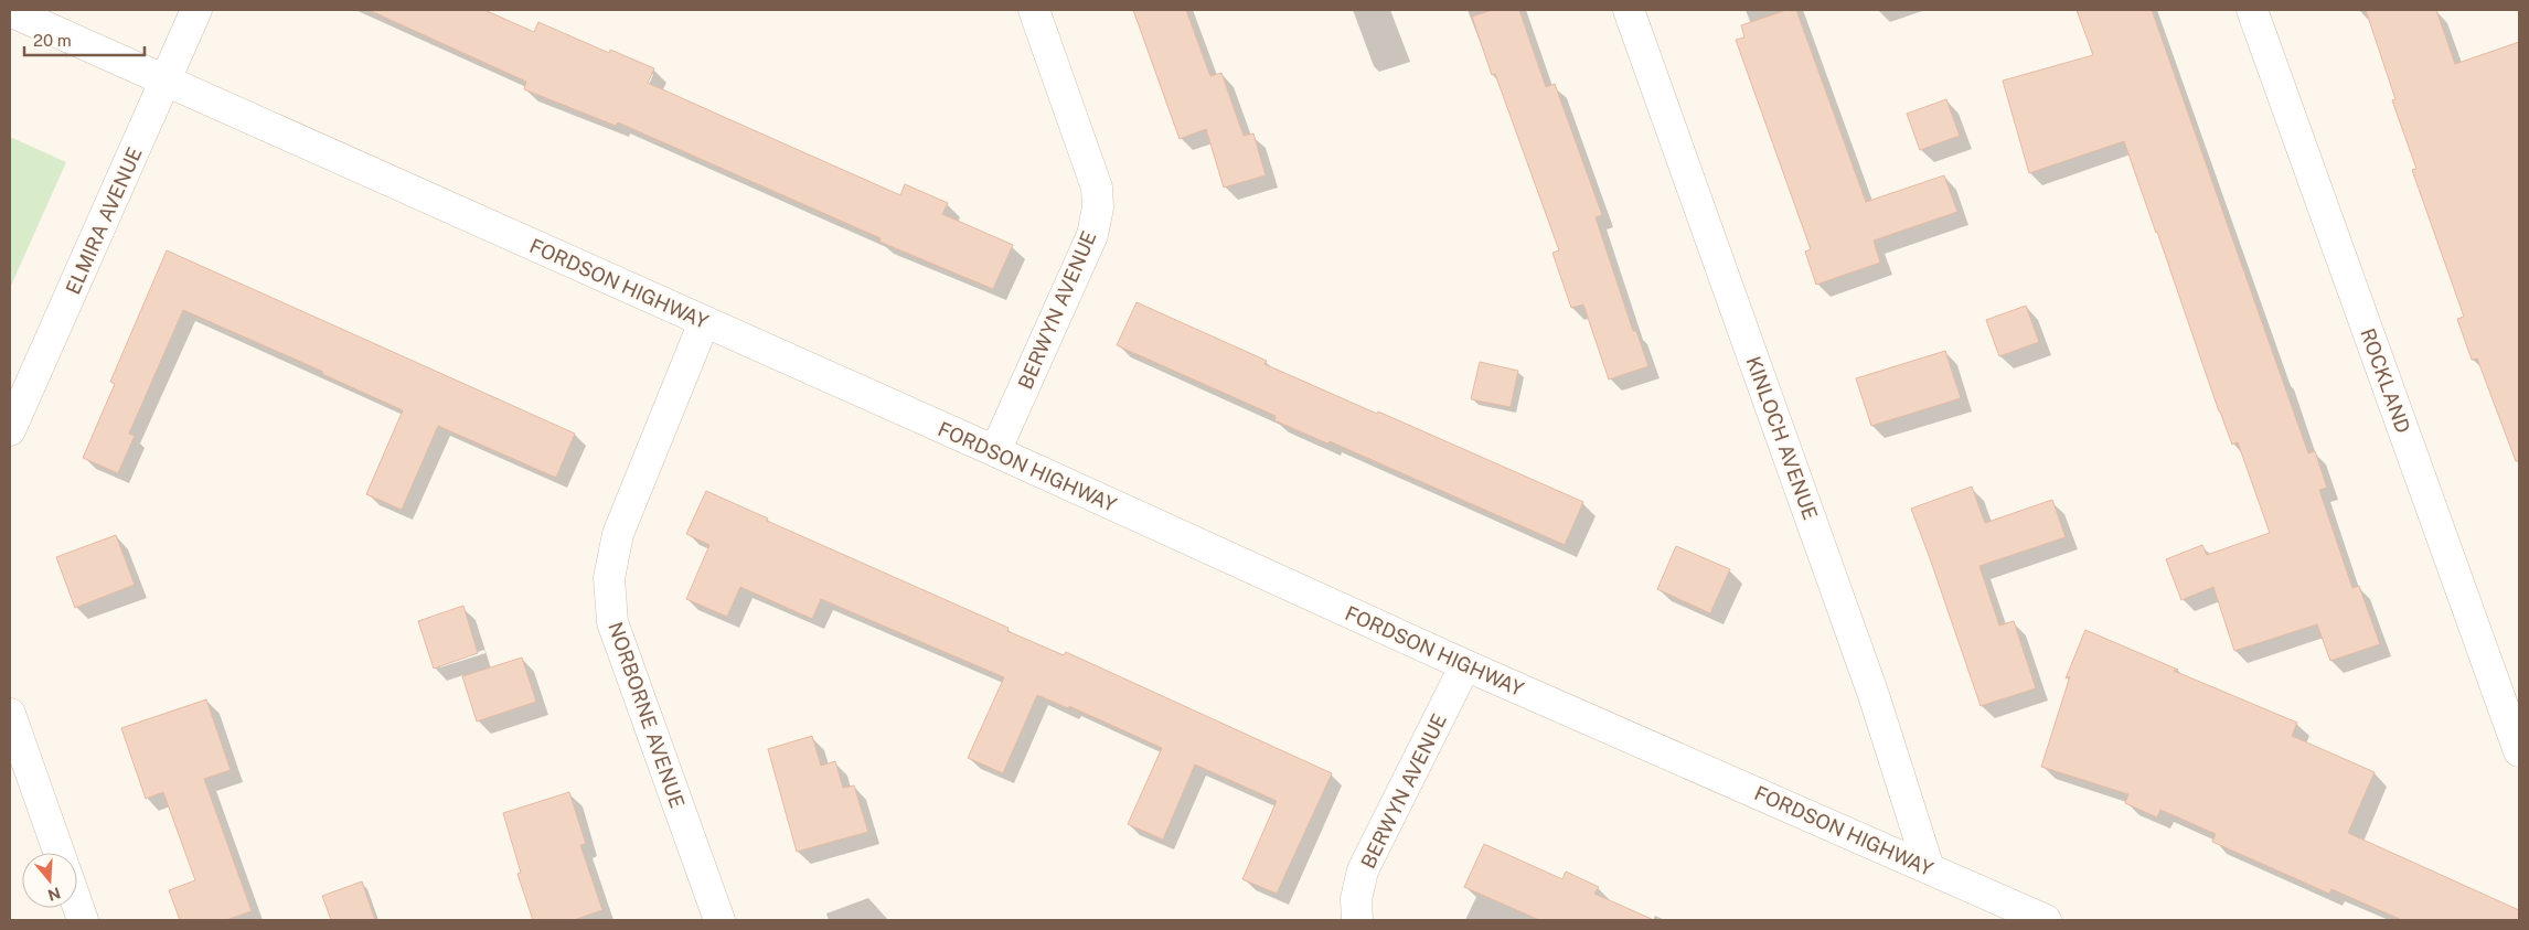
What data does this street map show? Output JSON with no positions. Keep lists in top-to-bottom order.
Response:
{
  "streets": {
    "street": [
      "ELMIRA AVENUE",
      "FORDSON HIGHWAY",
      "BERWYN AVENUE",
      "ROCKLAND",
      "KINLOCH AVENUE",
      "NORBORNE AVENUE"
    ]
  },
  "crossings": [
    ["ELMIRA AVENUE", "FORDSON HIGHWAY"],
    ["FORDSON HIGHWAY", "BERWYN AVENUE"],
    ["FORDSON HIGHWAY", "KINLOCH AVENUE"],
    ["FORDSON HIGHWAY", "NORBORNE AVENUE"]
  ],
  "scale_bar": "20 m",
  "north": "bottom"
}
